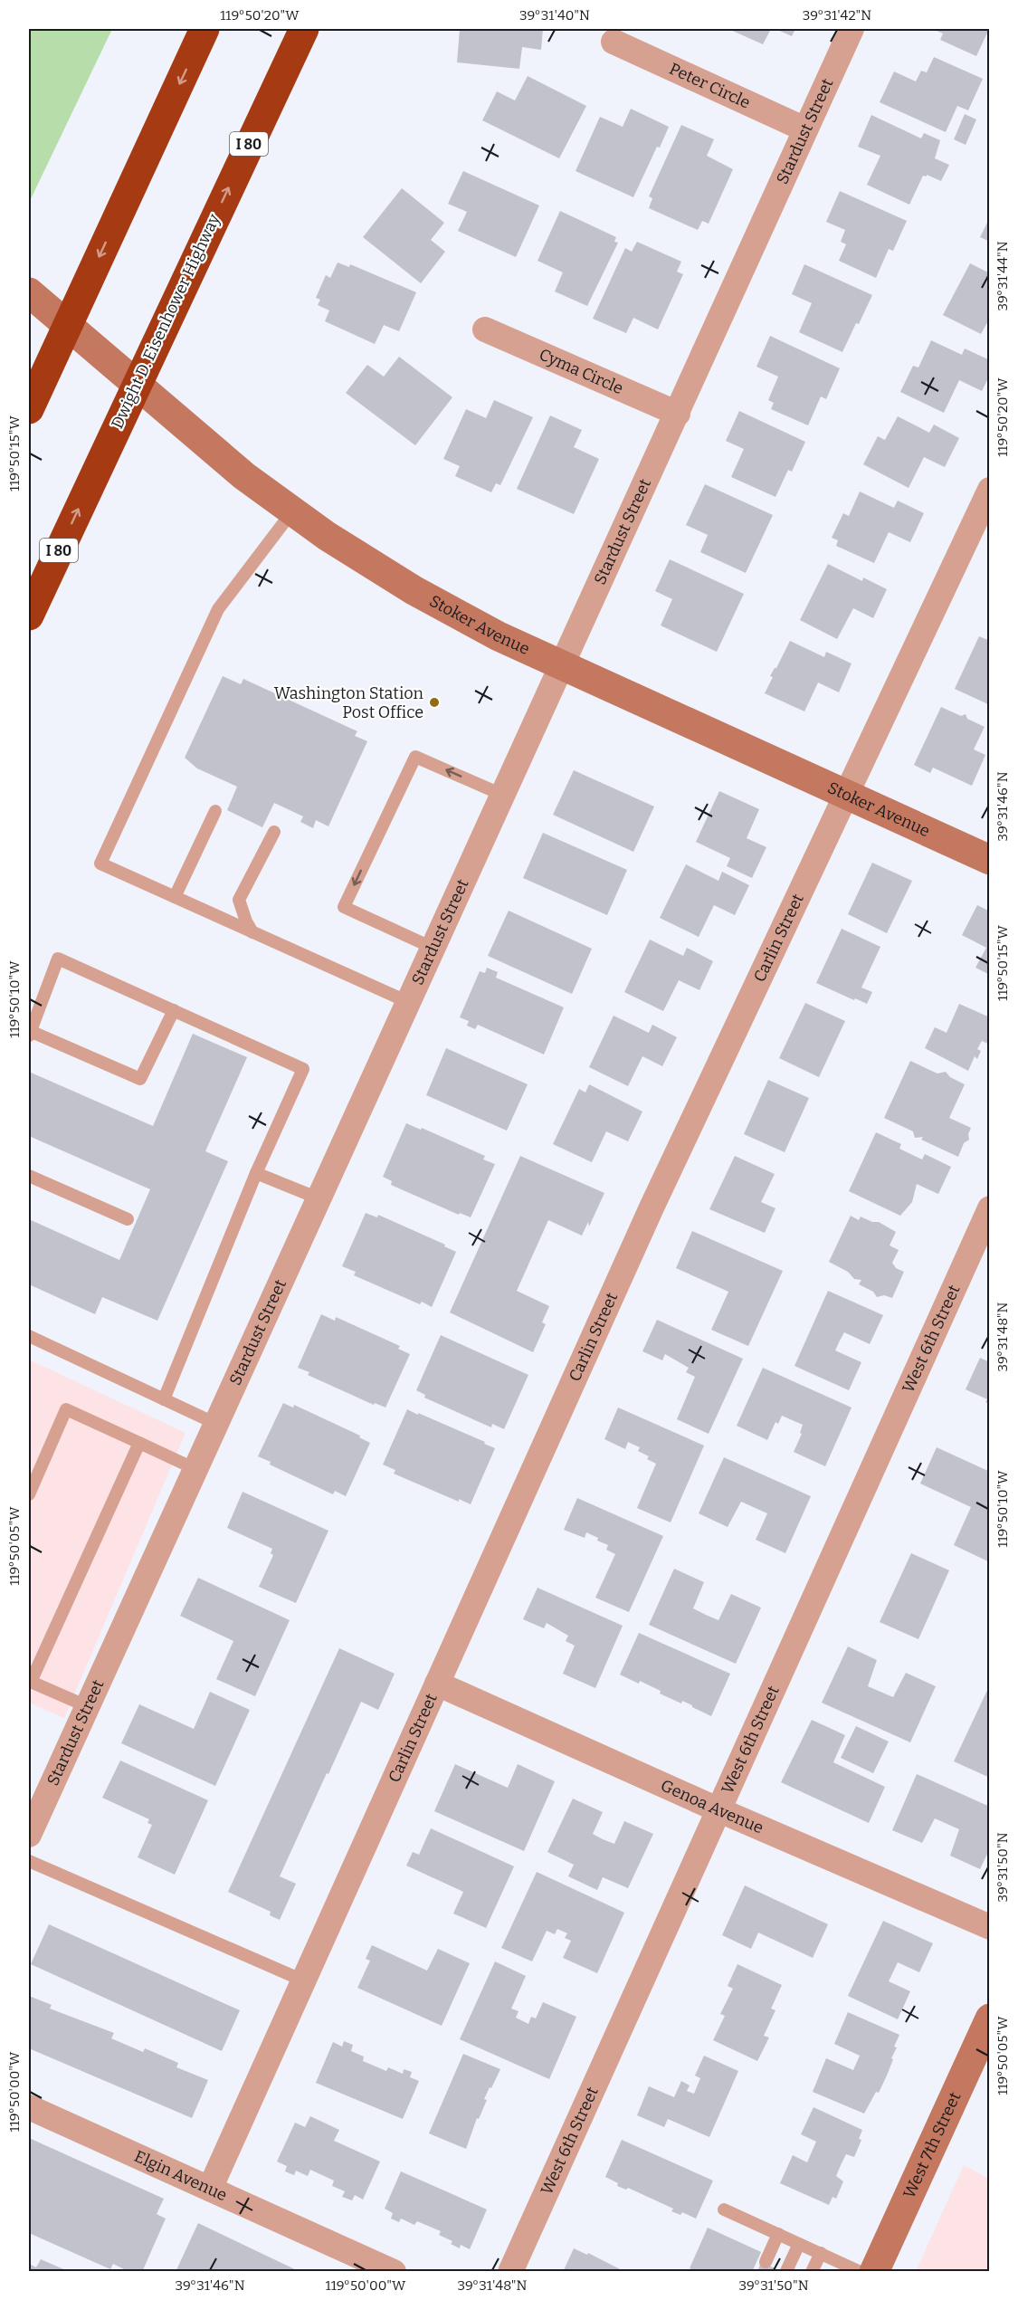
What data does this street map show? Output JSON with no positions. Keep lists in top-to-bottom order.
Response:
{
  "streets": {
    "highway": ["I 80", "Dwight D. Eisenhower Highway"],
    "street": [
      "Peter Circle",
      "Stardust Street",
      "Cyma Circle",
      "Stoker Avenue",
      "Carlin Street",
      "West 6th Street",
      "Genoa Avenue",
      "West 7th Street",
      "Elgin Avenue"
    ]
  },
  "crossings": [
    ["Peter Circle", "Stardust Street"],
    ["Stardust Street", "Cyma Circle"],
    ["Stardust Street", "Stoker Avenue"],
    ["Stoker Avenue", "Carlin Street"],
    ["Carlin Street", "Genoa Avenue"],
    ["Carlin Street", "Elgin Avenue"],
    ["West 6th Street", "Genoa Avenue"]
  ],
  "places": ["Washington Station Post Office"],
  "coordinates": [
    "119°50'20\"W",
    "39°31'40\"N",
    "39°31'42\"N",
    "39°31'44\"N",
    "119°50'15\"W",
    "39°31'46\"N",
    "119°50'10\"W",
    "39°31'48\"N",
    "119°50'05\"W",
    "39°31'50\"N",
    "119°50'00\"W"
  ]
}
